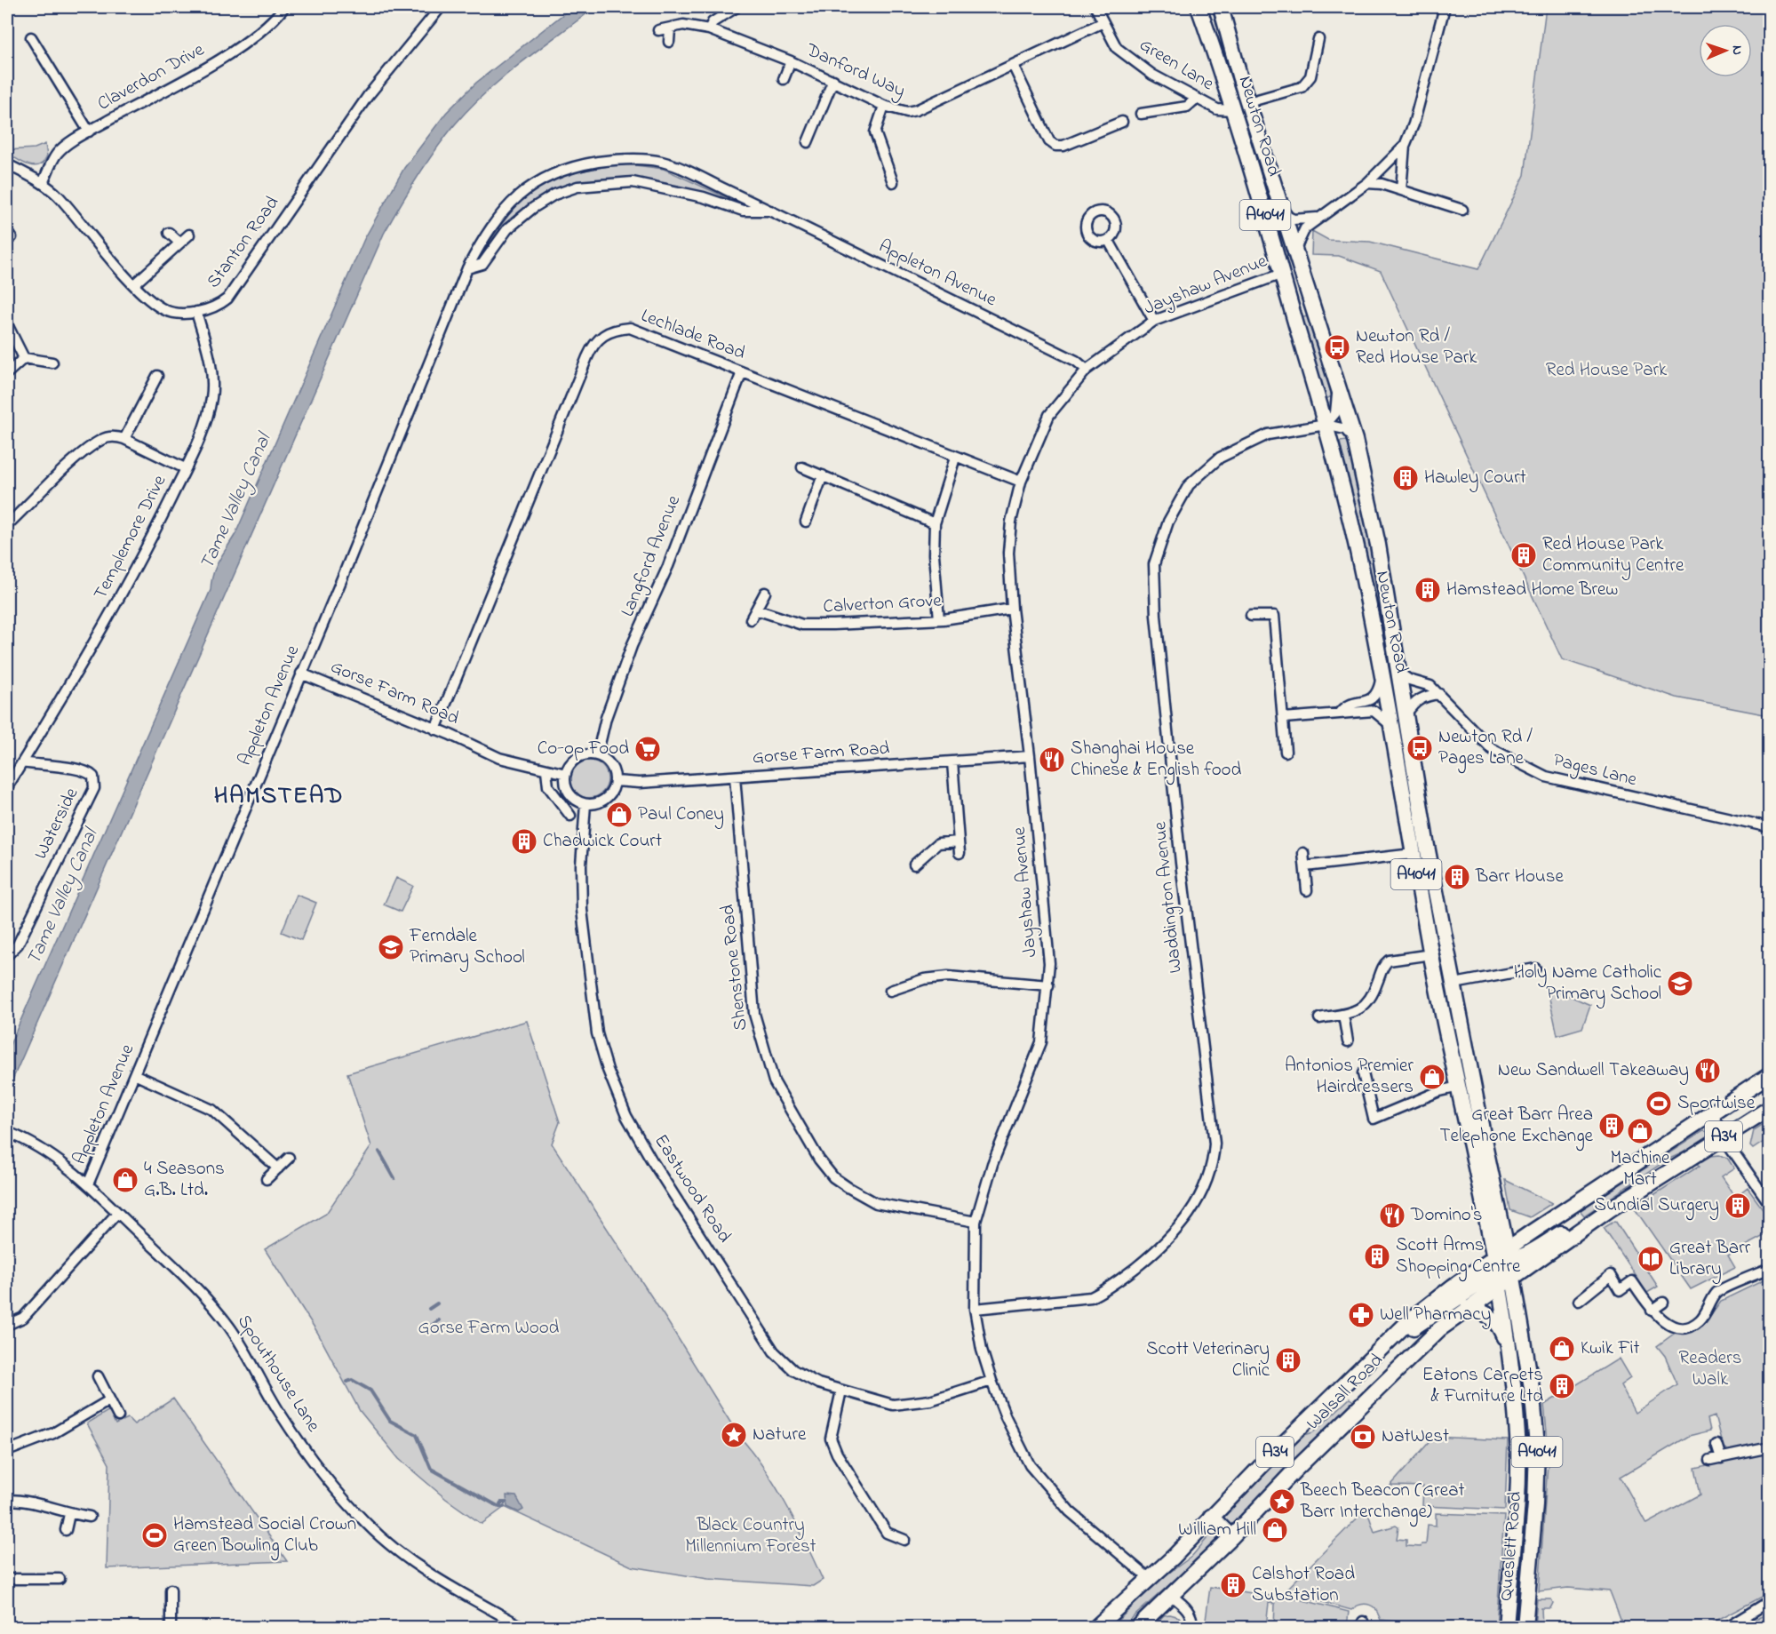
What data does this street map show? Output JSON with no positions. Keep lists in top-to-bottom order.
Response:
{
  "streets": {
    "highway": [
      "Newton Road",
      "A4041",
      "A34",
      "Walsall Road",
      "Queslett Road"
    ],
    "street": [
      "Green Lane",
      "Danford Way",
      "Claverdon Drive",
      "Stanton Road",
      "Appleton Avenue",
      "Jayshaw Avenue",
      "Lechlade Road",
      "Templemore Drive",
      "Langford Avenue",
      "Calverton Grove",
      "Gorse Farm Road",
      "Pages Lane",
      "Waterside",
      "Waddington Avenue",
      "Shenstone Road",
      "Eastwood Road",
      "Spouthouse Lane"
    ]
  },
  "crossings": [
    ["Green Lane", "Danford Way"],
    ["Green Lane", "Newton Road"],
    ["Claverdon Drive", "Stanton Road"],
    ["Newton Road", "A4041"],
    ["Newton Road", "Jayshaw Avenue"],
    ["Newton Road", "Pages Lane"],
    ["Newton Road", "Waddington Avenue"],
    ["Newton Road", "A34"],
    ["Newton Road", "Walsall Road"],
    ["A4041", "A34"],
    ["A4041", "Walsall Road"],
    ["A4041", "Queslett Road"],
    ["Stanton Road", "Templemore Drive"],
    ["Appleton Avenue", "Jayshaw Avenue"],
    ["Appleton Avenue", "Gorse Farm Road"],
    ["Appleton Avenue", "Spouthouse Lane"],
    ["Jayshaw Avenue", "Lechlade Road"],
    ["Jayshaw Avenue", "Calverton Grove"],
    ["Jayshaw Avenue", "Gorse Farm Road"],
    ["Jayshaw Avenue", "Waddington Avenue"],
    ["Jayshaw Avenue", "Shenstone Road"],
    ["Jayshaw Avenue", "Eastwood Road"],
    ["Jayshaw Avenue", "Walsall Road"],
    ["Lechlade Road", "Langford Avenue"],
    ["Lechlade Road", "Gorse Farm Road"],
    ["Templemore Drive", "Waterside"],
    ["Langford Avenue", "Gorse Farm Road"],
    ["Langford Avenue", "Eastwood Road"],
    ["Gorse Farm Road", "Shenstone Road"],
    ["Gorse Farm Road", "Eastwood Road"],
    ["A34", "Walsall Road"],
    ["A34", "Queslett Road"],
    ["Walsall Road", "Queslett Road"]
  ],
  "districts": ["HAMSTEAD"],
  "water": ["Tame Valley Canal"],
  "parks": [
    "Red House Park",
    "Gorse Farm Wood",
    "Readers Walk",
    "Black Country Millennium Forest"
  ],
  "places": {
    "bus stop": ["Newton Rd / Red House Park", "Newton Rd / Pages Lane"],
    "building": [
      "Hawley Court",
      "Red House Park Community Centre",
      "Hamstead Home Brew",
      "Chadwick Court",
      "Barr House",
      "Great Barr Area Telephone Exchange",
      "Sundial Surgery",
      "Scott Arms Shopping Centre",
      "Scott Veterinary Clinic",
      "Eatons Carpets & Furniture Ltd",
      "Calshot Road Substation"
    ],
    "supermarket": ["Co-op Food"],
    "restaurant": ["Shanghai House Chinese & English food", "New Sandwell Takeaway", "Domino's"],
    "shop": [
      "Paul Coney",
      "Antonios Premier Hairdressers",
      "Machine Mart",
      "4 Seasons G.B. Ltd.",
      "Kwik Fit",
      "William Hill"
    ],
    "school or university": ["Ferndale Primary School", "Holy Name Catholic Primary School"],
    "sports": ["Sportwise", "Hamstead Social Crown Green Bowling Club"],
    "library": ["Great Barr Library"],
    "pharmacy": ["Well Pharmacy"],
    "place": ["Nature", "Beech Beacon (Great Barr Interchange)"],
    "bank": ["NatWest"]
  },
  "north": "right"
}
